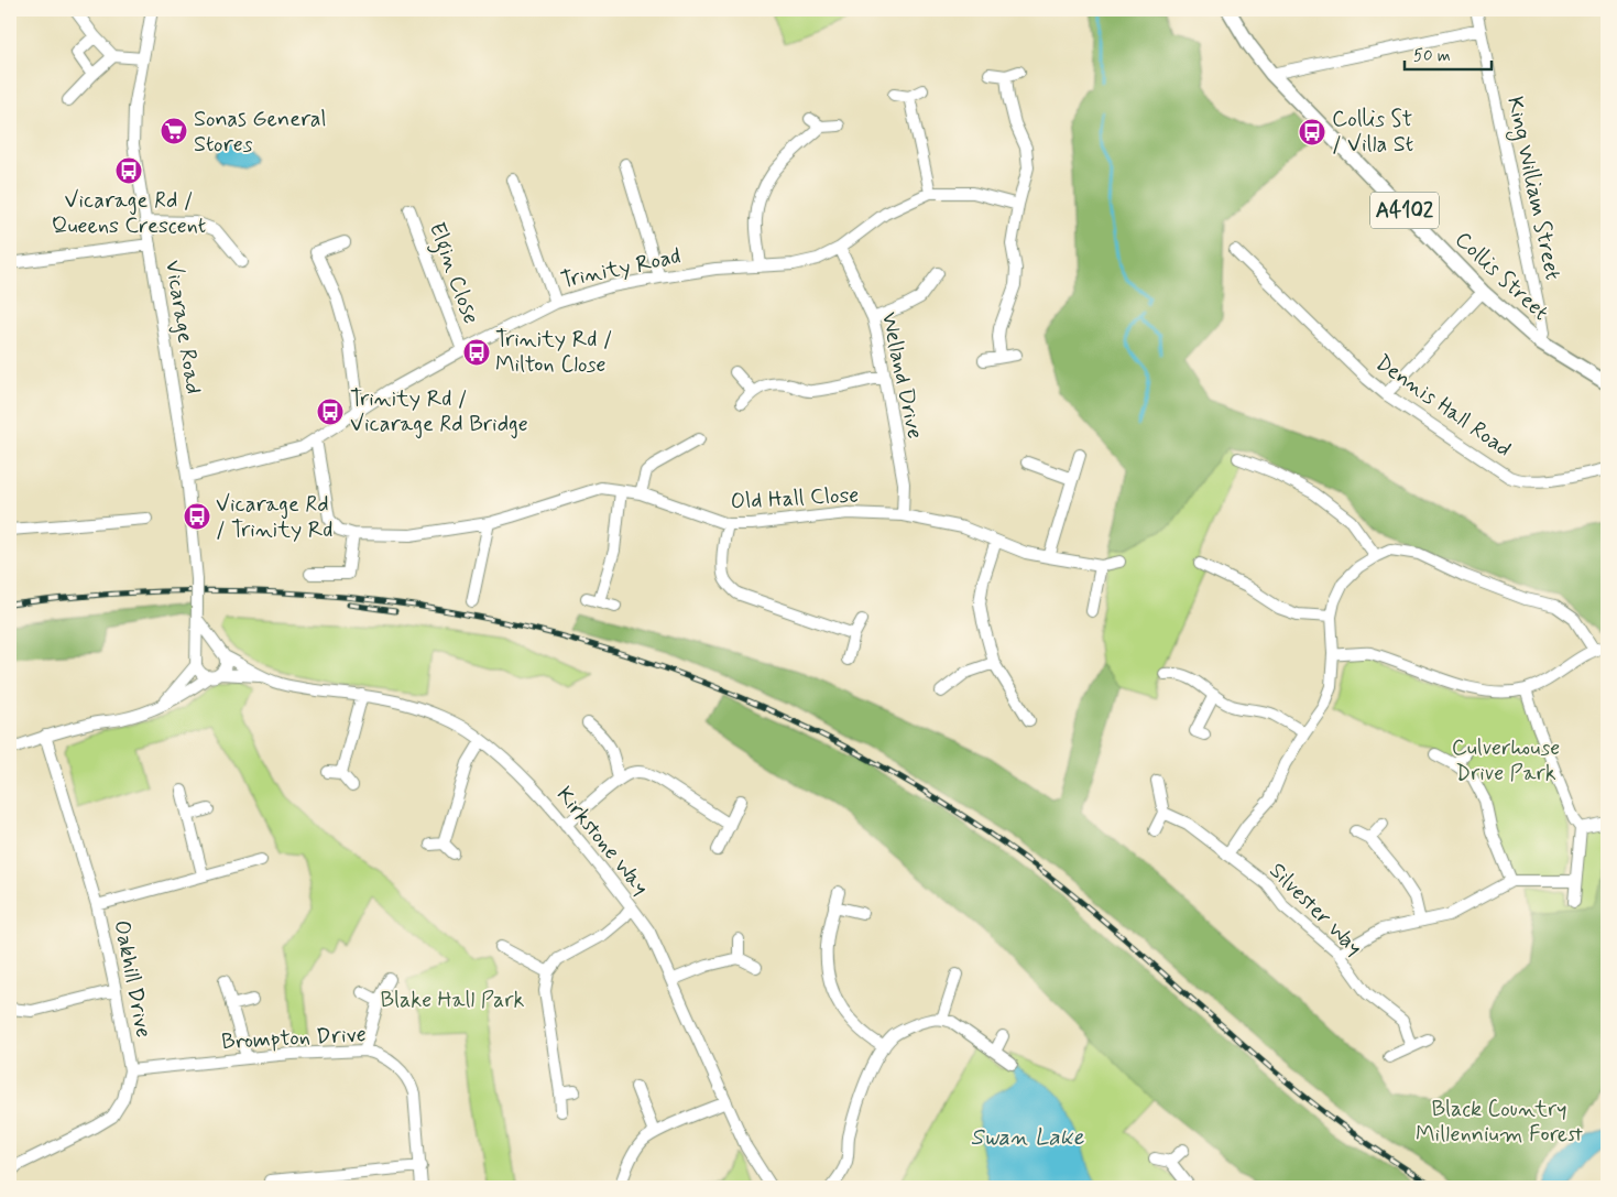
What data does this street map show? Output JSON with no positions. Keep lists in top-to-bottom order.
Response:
{
  "streets": {
    "main road": ["A4102", "Collis Street"],
    "street": [
      "King William Street",
      "Trinity Road",
      "Elgin Close",
      "Vicarage Road",
      "Welland Drive",
      "Dennis Hall Road",
      "Old Hall Close",
      "Kirkstone Way",
      "Silvester Way",
      "Oakhill Drive",
      "Brompton Drive"
    ]
  },
  "crossings": [
    ["King William Street", "Collis Street"],
    ["Trinity Road", "Elgin Close"],
    ["Trinity Road", "Vicarage Road"],
    ["Trinity Road", "Welland Drive"],
    ["Vicarage Road", "Kirkstone Way"],
    ["Welland Drive", "Old Hall Close"],
    ["Oakhill Drive", "Brompton Drive"]
  ],
  "water": ["Swan Lake"],
  "parks": ["Culverhouse Drive Park", "Blake Hall Park", "Black Country Millennium Forest"],
  "places": {
    "supermarket": ["Sonas General Stores"],
    "bus stop": [
      "Collis St / Villa St",
      "Vicarage Rd / Queens Crescent",
      "Trinity Rd / Milton Close",
      "Trinity Rd / Vicarage Rd Bridge",
      "Vicarage Rd / Trinity Rd"
    ]
  },
  "scale_bar": "50 m"
}
